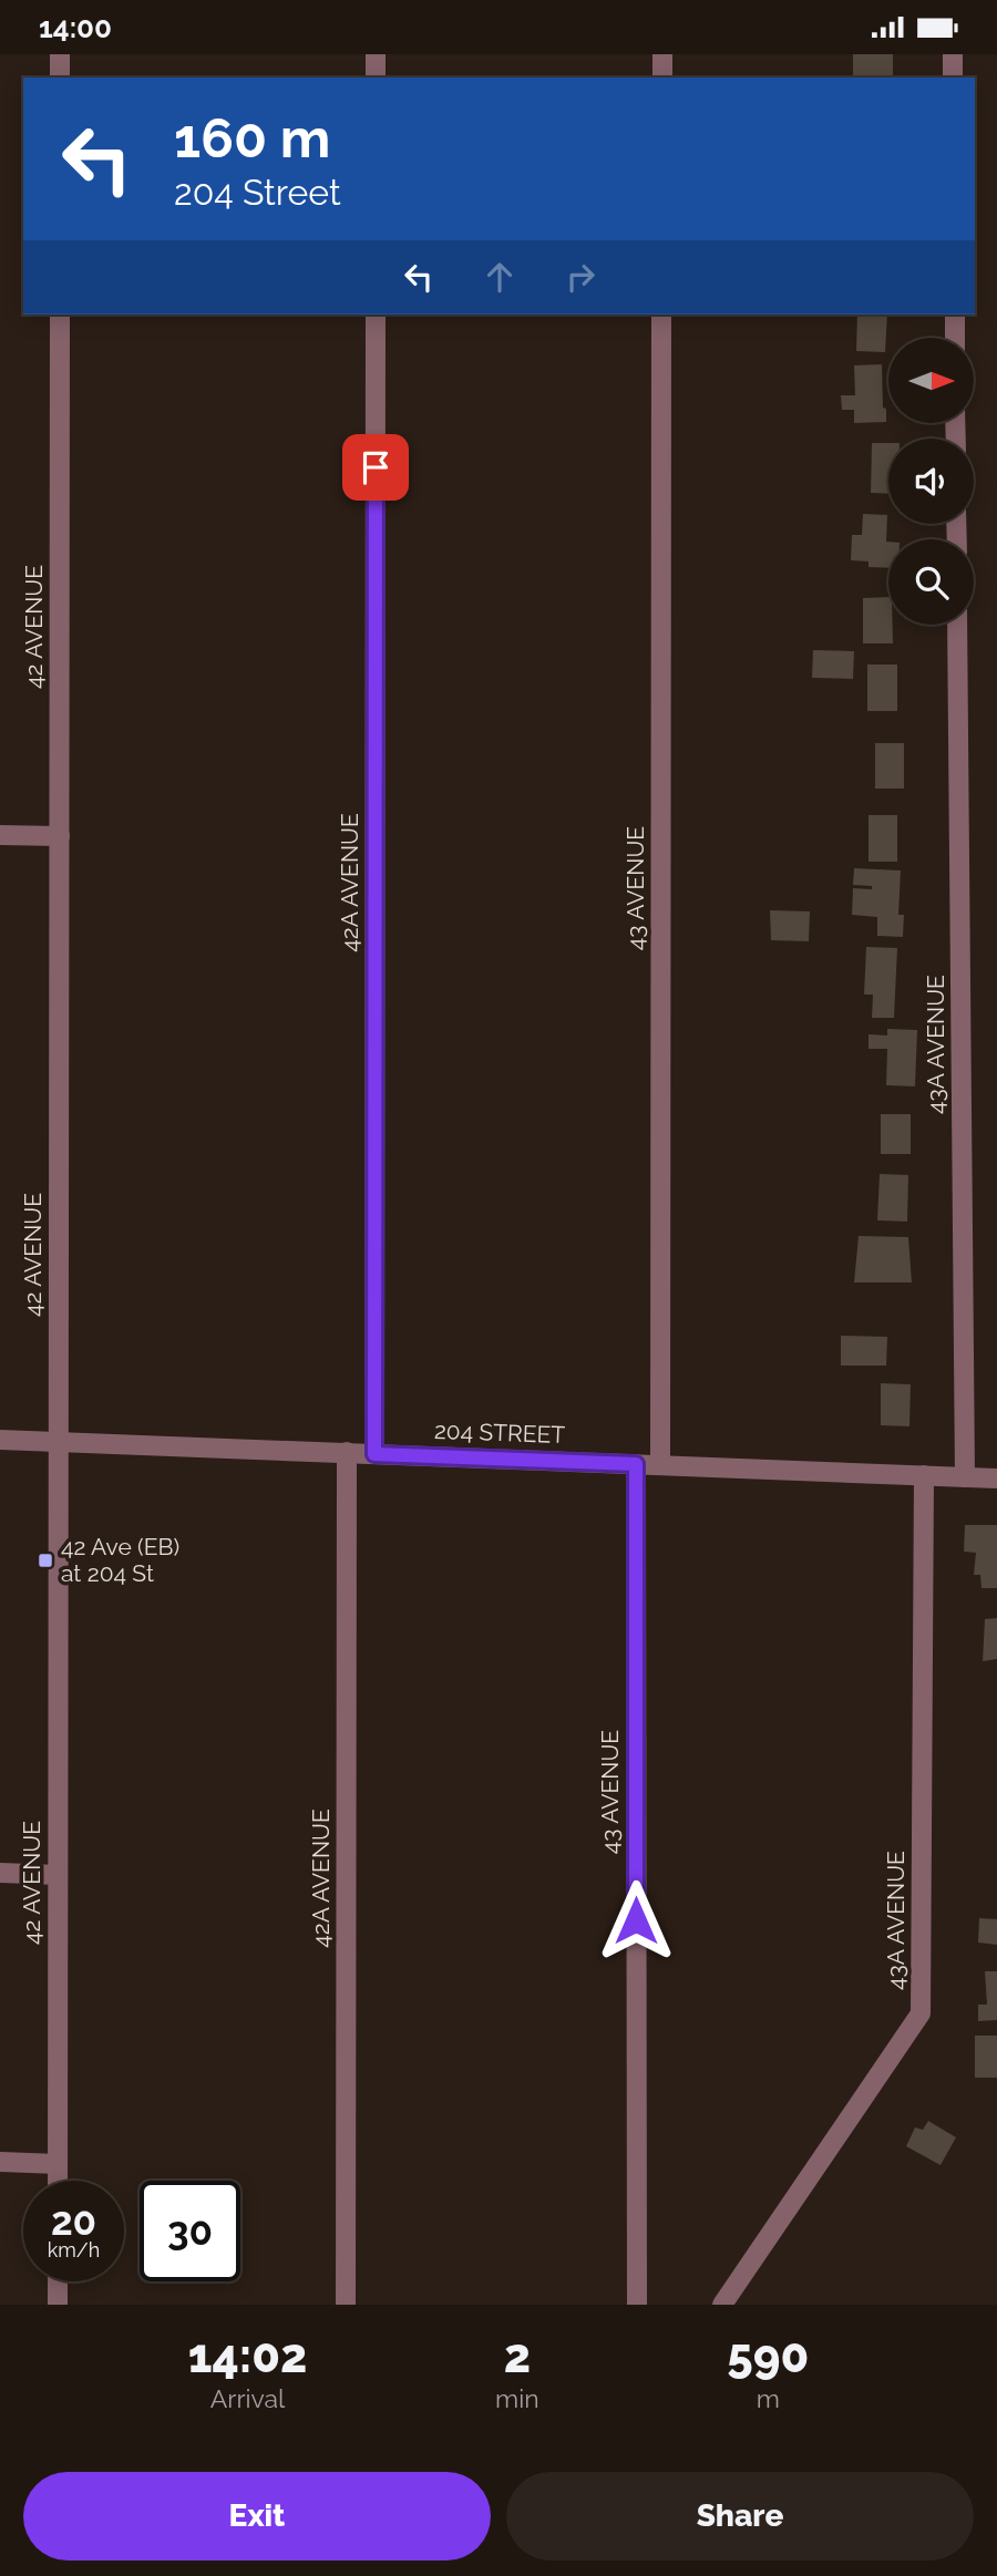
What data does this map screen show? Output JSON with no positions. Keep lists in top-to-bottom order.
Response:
{
  "streets": {
    "street": [
      "42 AVENUE",
      "42A AVENUE",
      "43 AVENUE",
      "43A AVENUE",
      "204 STREET"
    ]
  },
  "crossings": [
    ["42 AVENUE", "204 STREET"],
    ["42A AVENUE", "204 STREET"],
    ["43 AVENUE", "204 STREET"],
    ["43A AVENUE", "204 STREET"]
  ],
  "places": {
    "transit": ["42 Ave (EB) at 204 St"]
  },
  "north": "right",
  "page": {
    "status": "14:00",
    "turn": ["160 m", "204 Street"],
    "speed": "20 km/h",
    "limit": "30",
    "eta": [
      "14:02",
      "Arrival",
      "2",
      "min",
      "590",
      "m"
    ],
    "buttons": ["Exit", "Share"]
  }
}
